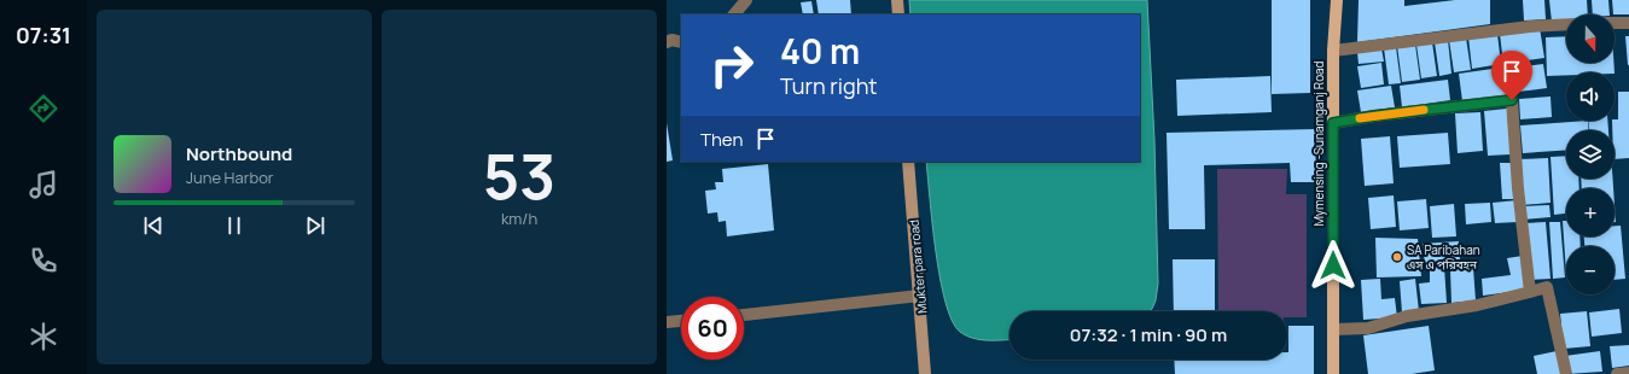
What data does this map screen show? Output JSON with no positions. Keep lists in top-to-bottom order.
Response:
{
  "streets": {
    "main road": ["Mymensing -Sunamganj Road"],
    "street": ["Mukter para road"]
  },
  "places": ["SA Paribahan এস এ পরিবহন"],
  "north": "bottom",
  "page": {
    "tabs": "07:31",
    "tile": ["53", "km/h"],
    "map_buttons": ["+", "−"],
    "turn": ["40 m", "Turn right"],
    "then": "Then",
    "song": ["Northbound", "June Harbor"],
    "limit": "60",
    "trip": "07:32 · 1 min · 90 m"
  }
}
